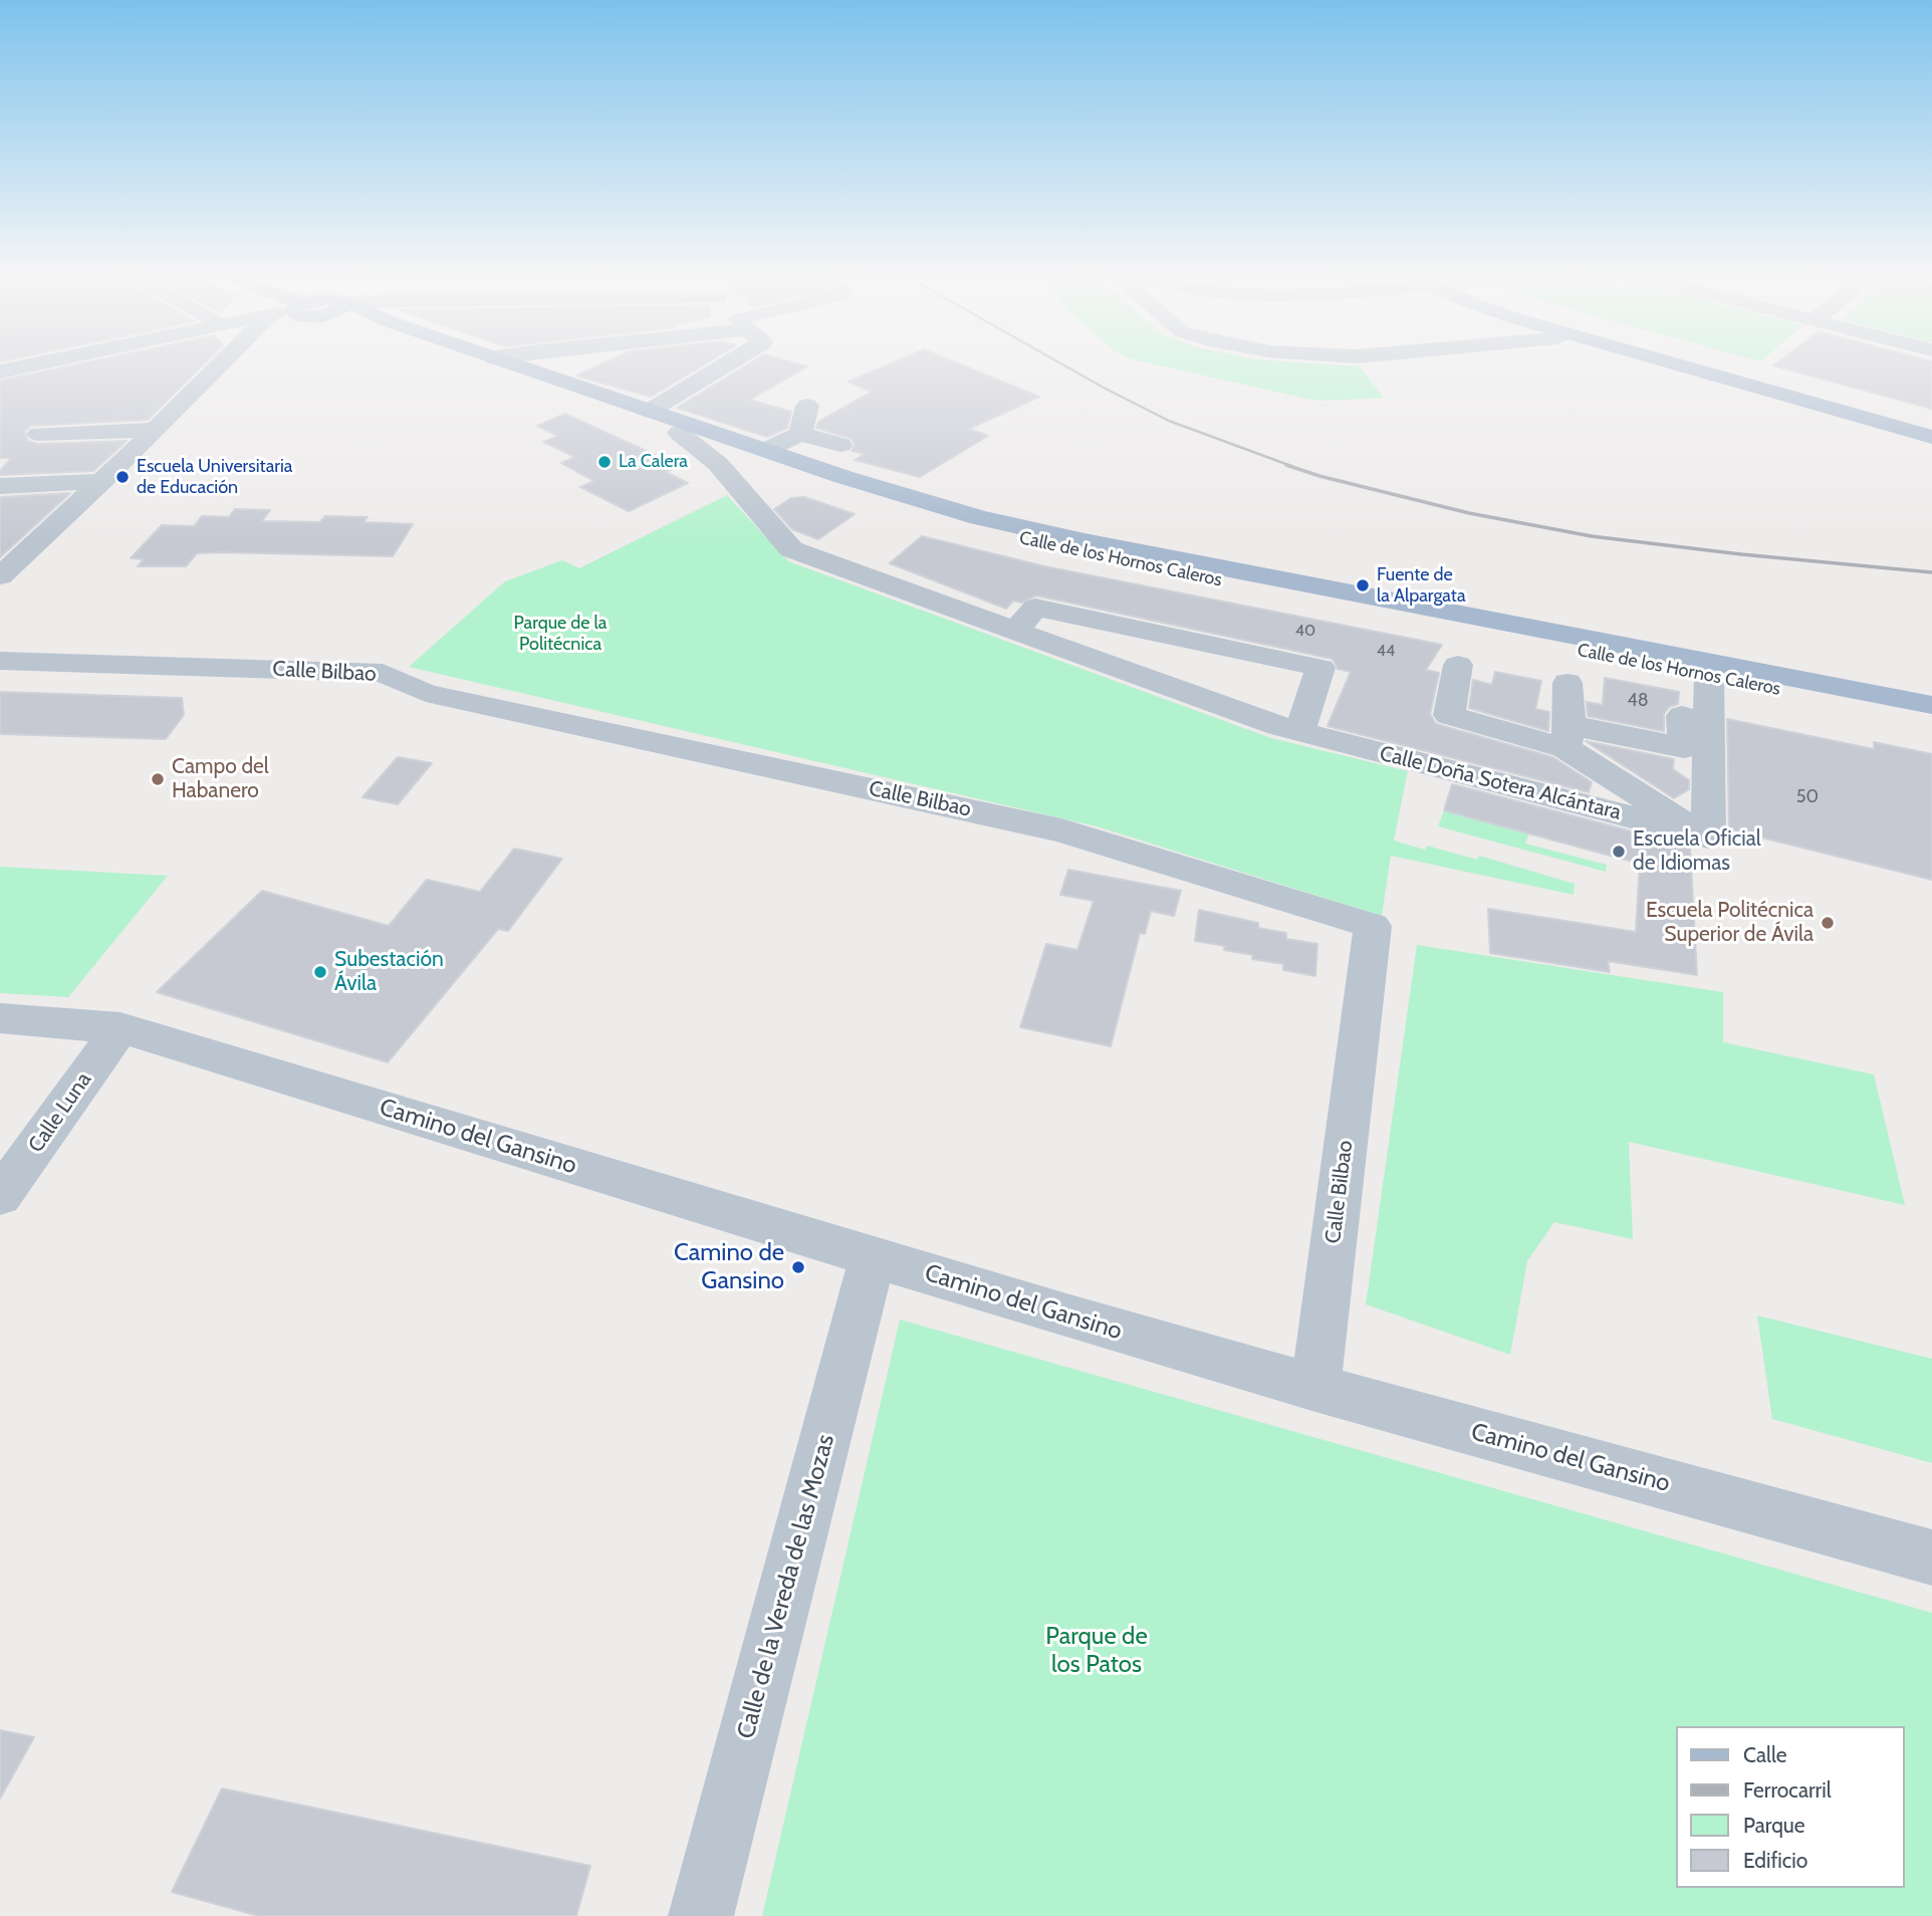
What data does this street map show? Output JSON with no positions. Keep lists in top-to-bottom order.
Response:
{
  "streets": {
    "main road": ["Calle de los Hornos Caleros"],
    "street": [
      "Calle Bilbao",
      "Calle Doña Sotera Alcántara",
      "Calle Luna",
      "Camino del Gansino",
      "Calle de la Vereda de las Mozas"
    ]
  },
  "crossings": [
    ["Calle de los Hornos Caleros", "Calle Doña Sotera Alcántara"],
    ["Calle Bilbao", "Camino del Gansino"],
    ["Calle Luna", "Camino del Gansino"],
    ["Camino del Gansino", "Calle de la Vereda de las Mozas"]
  ],
  "parks": ["Parque de la Politécnica", "Parque de los Patos"],
  "places": [
    "La Calera",
    "Escuela Universitaria de Educación",
    "Fuente de la Alpargata",
    "Campo del Habanero",
    "Escuela Oficial de Idiomas",
    "Escuela Politécnica Superior de Ávila",
    "Subestación Ávila",
    "Camino de Gansino"
  ],
  "house_numbers": [
    "40",
    "44",
    "48",
    "50"
  ],
  "legend": [
    "Calle",
    "Ferrocarril",
    "Parque",
    "Edificio"
  ]
}
